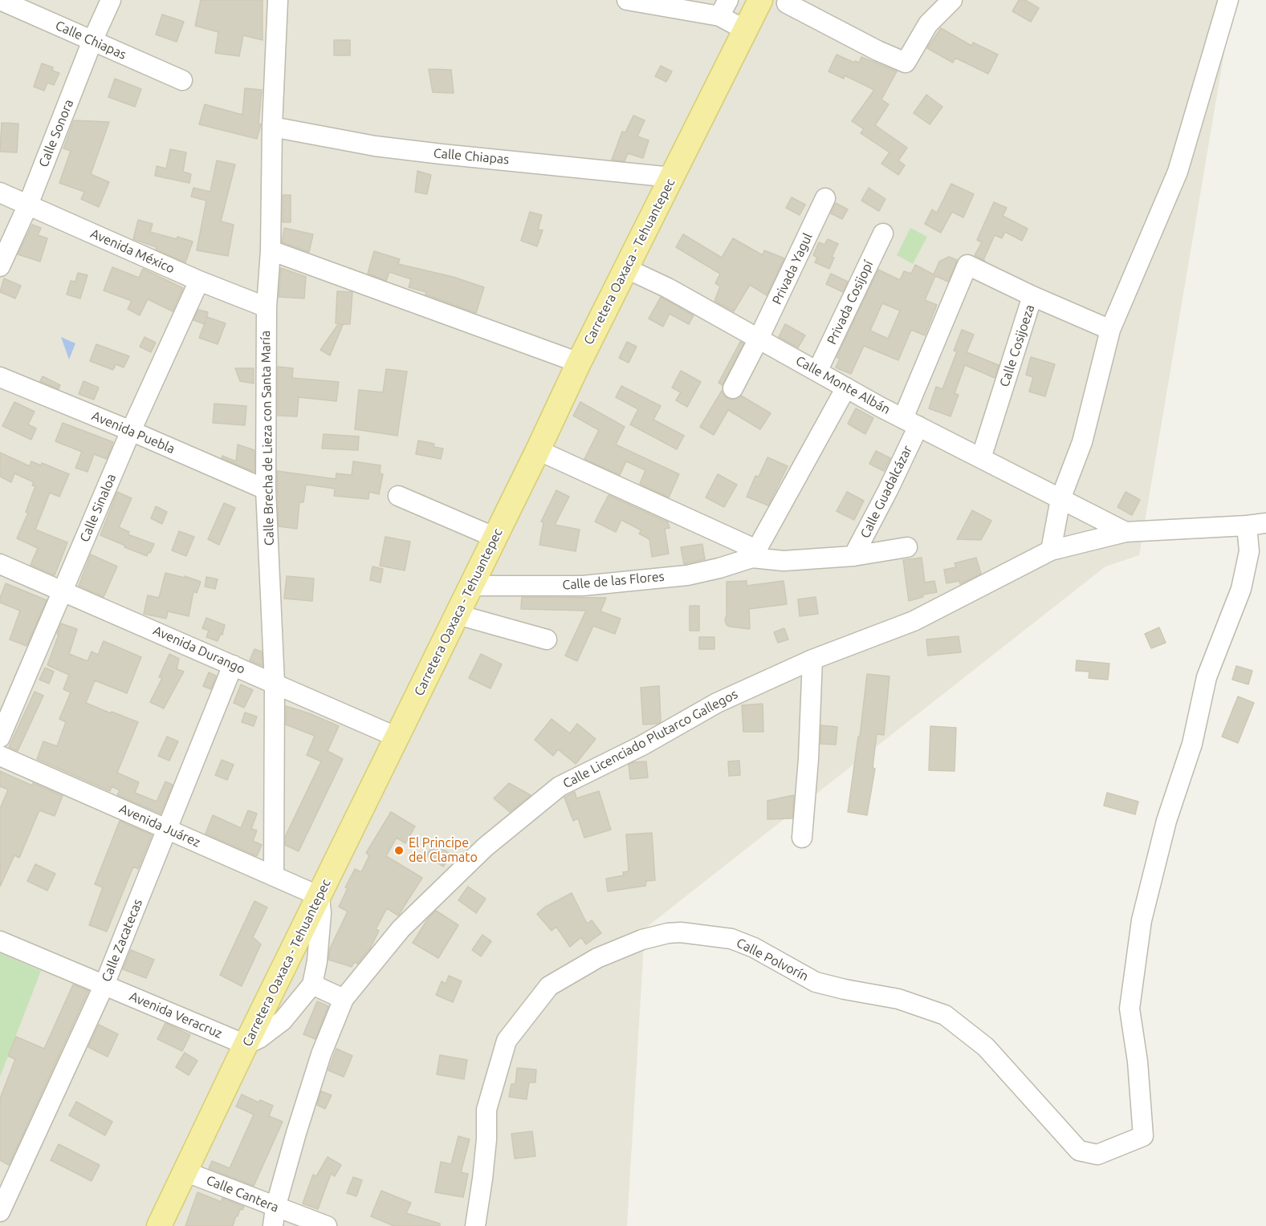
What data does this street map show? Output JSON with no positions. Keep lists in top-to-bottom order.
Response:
{
  "streets": {
    "main road": ["Carretera Oaxaca - Tehuantepec"],
    "street": [
      "Calle Chiapas",
      "Calle Sonora",
      "Avenida México",
      "Privada Yagul",
      "Privada Cosijopí",
      "Calle Cosijoeza",
      "Calle Monte Albán",
      "Avenida Puebla",
      "Calle Brecha de Lieza con Santa María",
      "Calle Guadalcázar",
      "Calle Sinaloa",
      "Calle de las Flores",
      "Avenida Durango",
      "Calle Licenciado Plutarco Gallegos",
      "Avenida Juárez",
      "Calle Zacatecas",
      "Calle Polvorín",
      "Avenida Veracruz",
      "Calle Cantera"
    ]
  },
  "crossings": [
    ["Calle Chiapas", "Calle Sonora"],
    ["Calle Chiapas", "Carretera Oaxaca - Tehuantepec"],
    ["Calle Chiapas", "Calle Brecha de Lieza con Santa María"],
    ["Calle Sonora", "Avenida México"],
    ["Avenida México", "Calle Brecha de Lieza con Santa María"],
    ["Avenida México", "Calle Sinaloa"],
    ["Carretera Oaxaca - Tehuantepec", "Calle Monte Albán"],
    ["Carretera Oaxaca - Tehuantepec", "Calle de las Flores"],
    ["Carretera Oaxaca - Tehuantepec", "Avenida Durango"],
    ["Carretera Oaxaca - Tehuantepec", "Avenida Juárez"],
    ["Carretera Oaxaca - Tehuantepec", "Avenida Veracruz"],
    ["Carretera Oaxaca - Tehuantepec", "Calle Cantera"],
    ["Privada Yagul", "Calle Monte Albán"],
    ["Privada Cosijopí", "Calle Monte Albán"],
    ["Calle Cosijoeza", "Calle Monte Albán"],
    ["Calle Cosijoeza", "Calle Guadalcázar"],
    ["Calle Monte Albán", "Calle Guadalcázar"],
    ["Calle Monte Albán", "Calle Licenciado Plutarco Gallegos"],
    ["Avenida Puebla", "Calle Brecha de Lieza con Santa María"],
    ["Avenida Puebla", "Calle Sinaloa"],
    ["Calle Brecha de Lieza con Santa María", "Avenida Durango"],
    ["Calle Brecha de Lieza con Santa María", "Avenida Juárez"],
    ["Calle Guadalcázar", "Calle de las Flores"],
    ["Calle Sinaloa", "Avenida Durango"],
    ["Avenida Durango", "Calle Zacatecas"],
    ["Calle Licenciado Plutarco Gallegos", "Calle Polvorín"],
    ["Calle Licenciado Plutarco Gallegos", "Calle Cantera"],
    ["Avenida Juárez", "Calle Zacatecas"],
    ["Calle Zacatecas", "Avenida Veracruz"]
  ],
  "places": ["El Principe del Clamato"]
}
